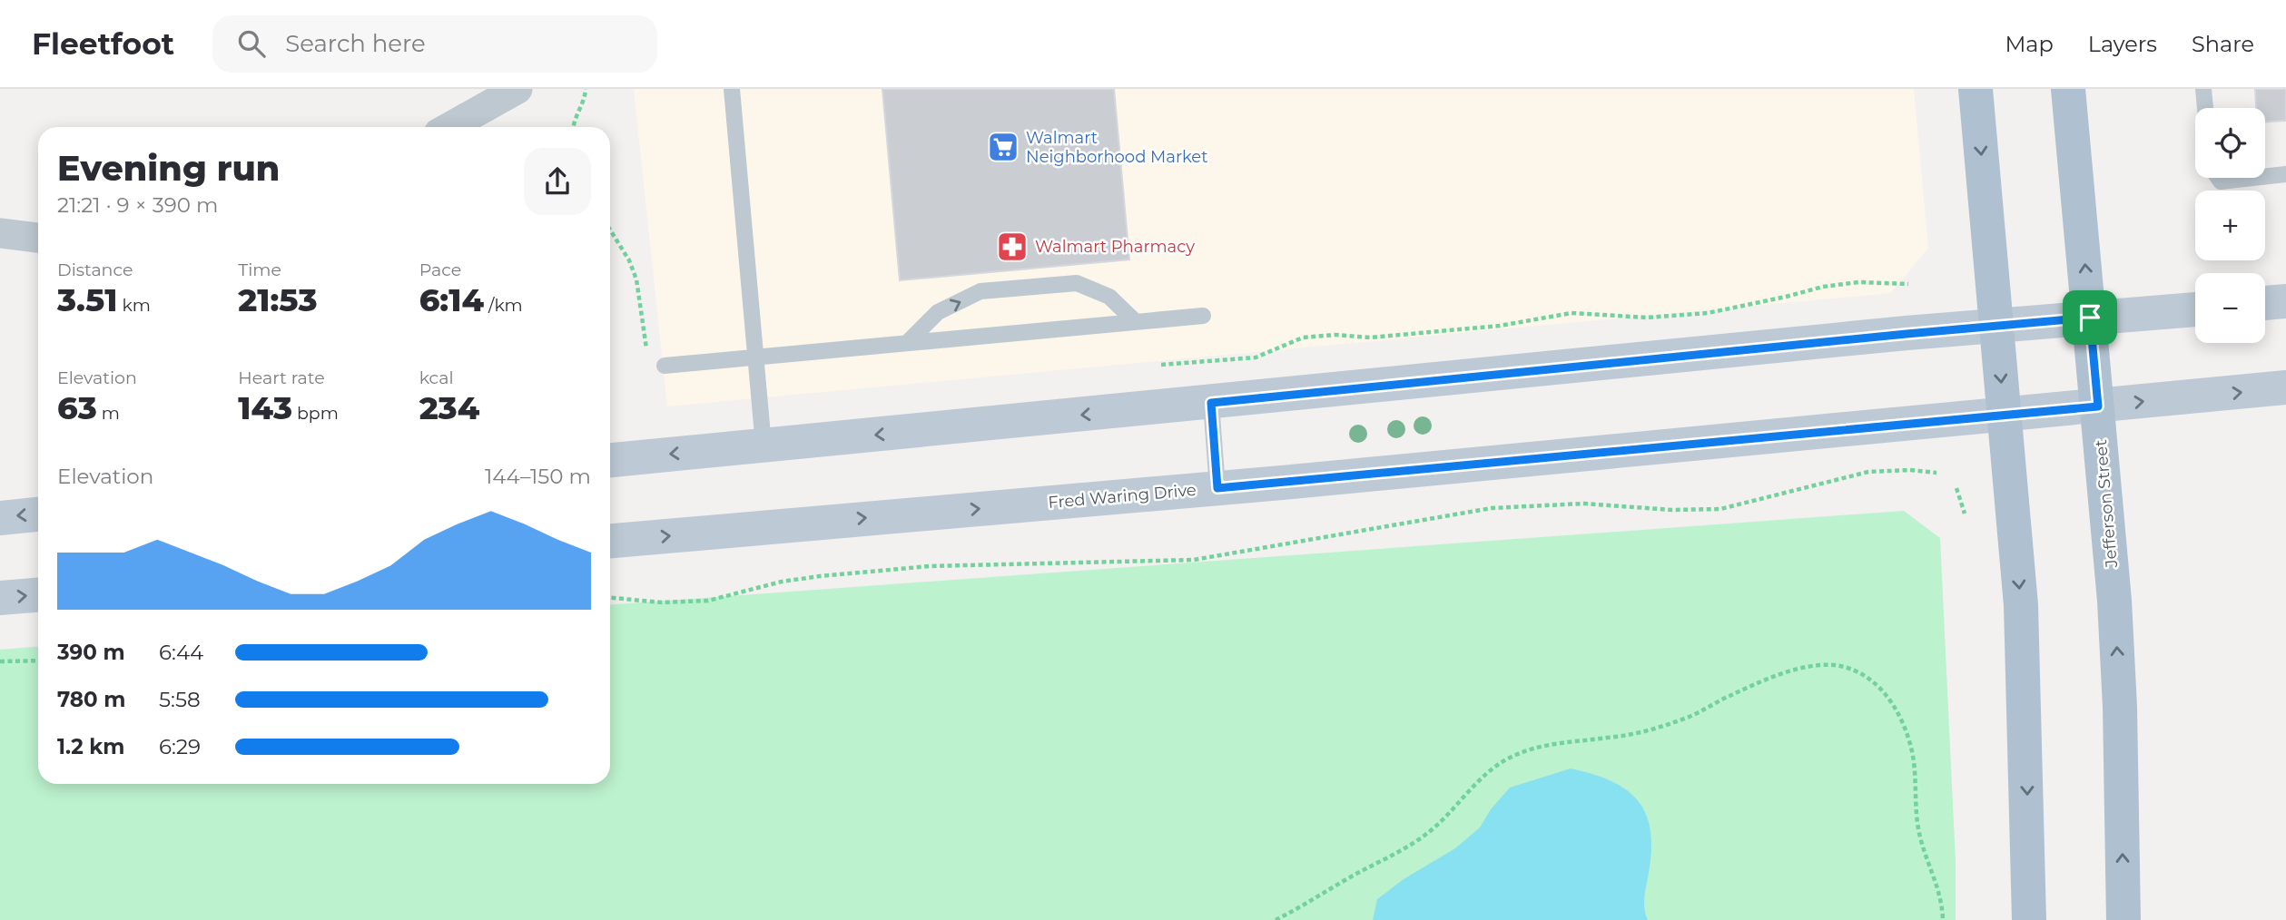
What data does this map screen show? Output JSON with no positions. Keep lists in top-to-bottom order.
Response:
{
  "streets": {
    "main road": ["Fred Waring Drive", "Jefferson Street"]
  },
  "crossings": [
    ["Fred Waring Drive", "Jefferson Street"]
  ],
  "places": {
    "supermarket": ["Walmart Neighborhood Market"],
    "pharmacy": ["Walmart Pharmacy"]
  },
  "page": {
    "header": "Fleetfoot",
    "search": "Search here",
    "nav": ["Map", "Layers", "Share"],
    "map_buttons": ["+", "−"],
    "heading": ["Evening run", "21:21 · 9 × 390 m"],
    "stats": [
      ["Distance", "3.51 km"],
      ["Time", "21:53"],
      ["Pace", "6:14 /km"],
      ["Elevation", "63 m"],
      ["Heart rate", "143 bpm"],
      ["kcal", "234"]
    ],
    "chart": ["Elevation", "144–150 m"],
    "list": [
      {
        "name": "390 m",
        "note": "6:44"
      },
      {
        "name": "780 m",
        "note": "5:58"
      },
      {
        "name": "1.2 km",
        "note": "6:29"
      }
    ]
  }
}
